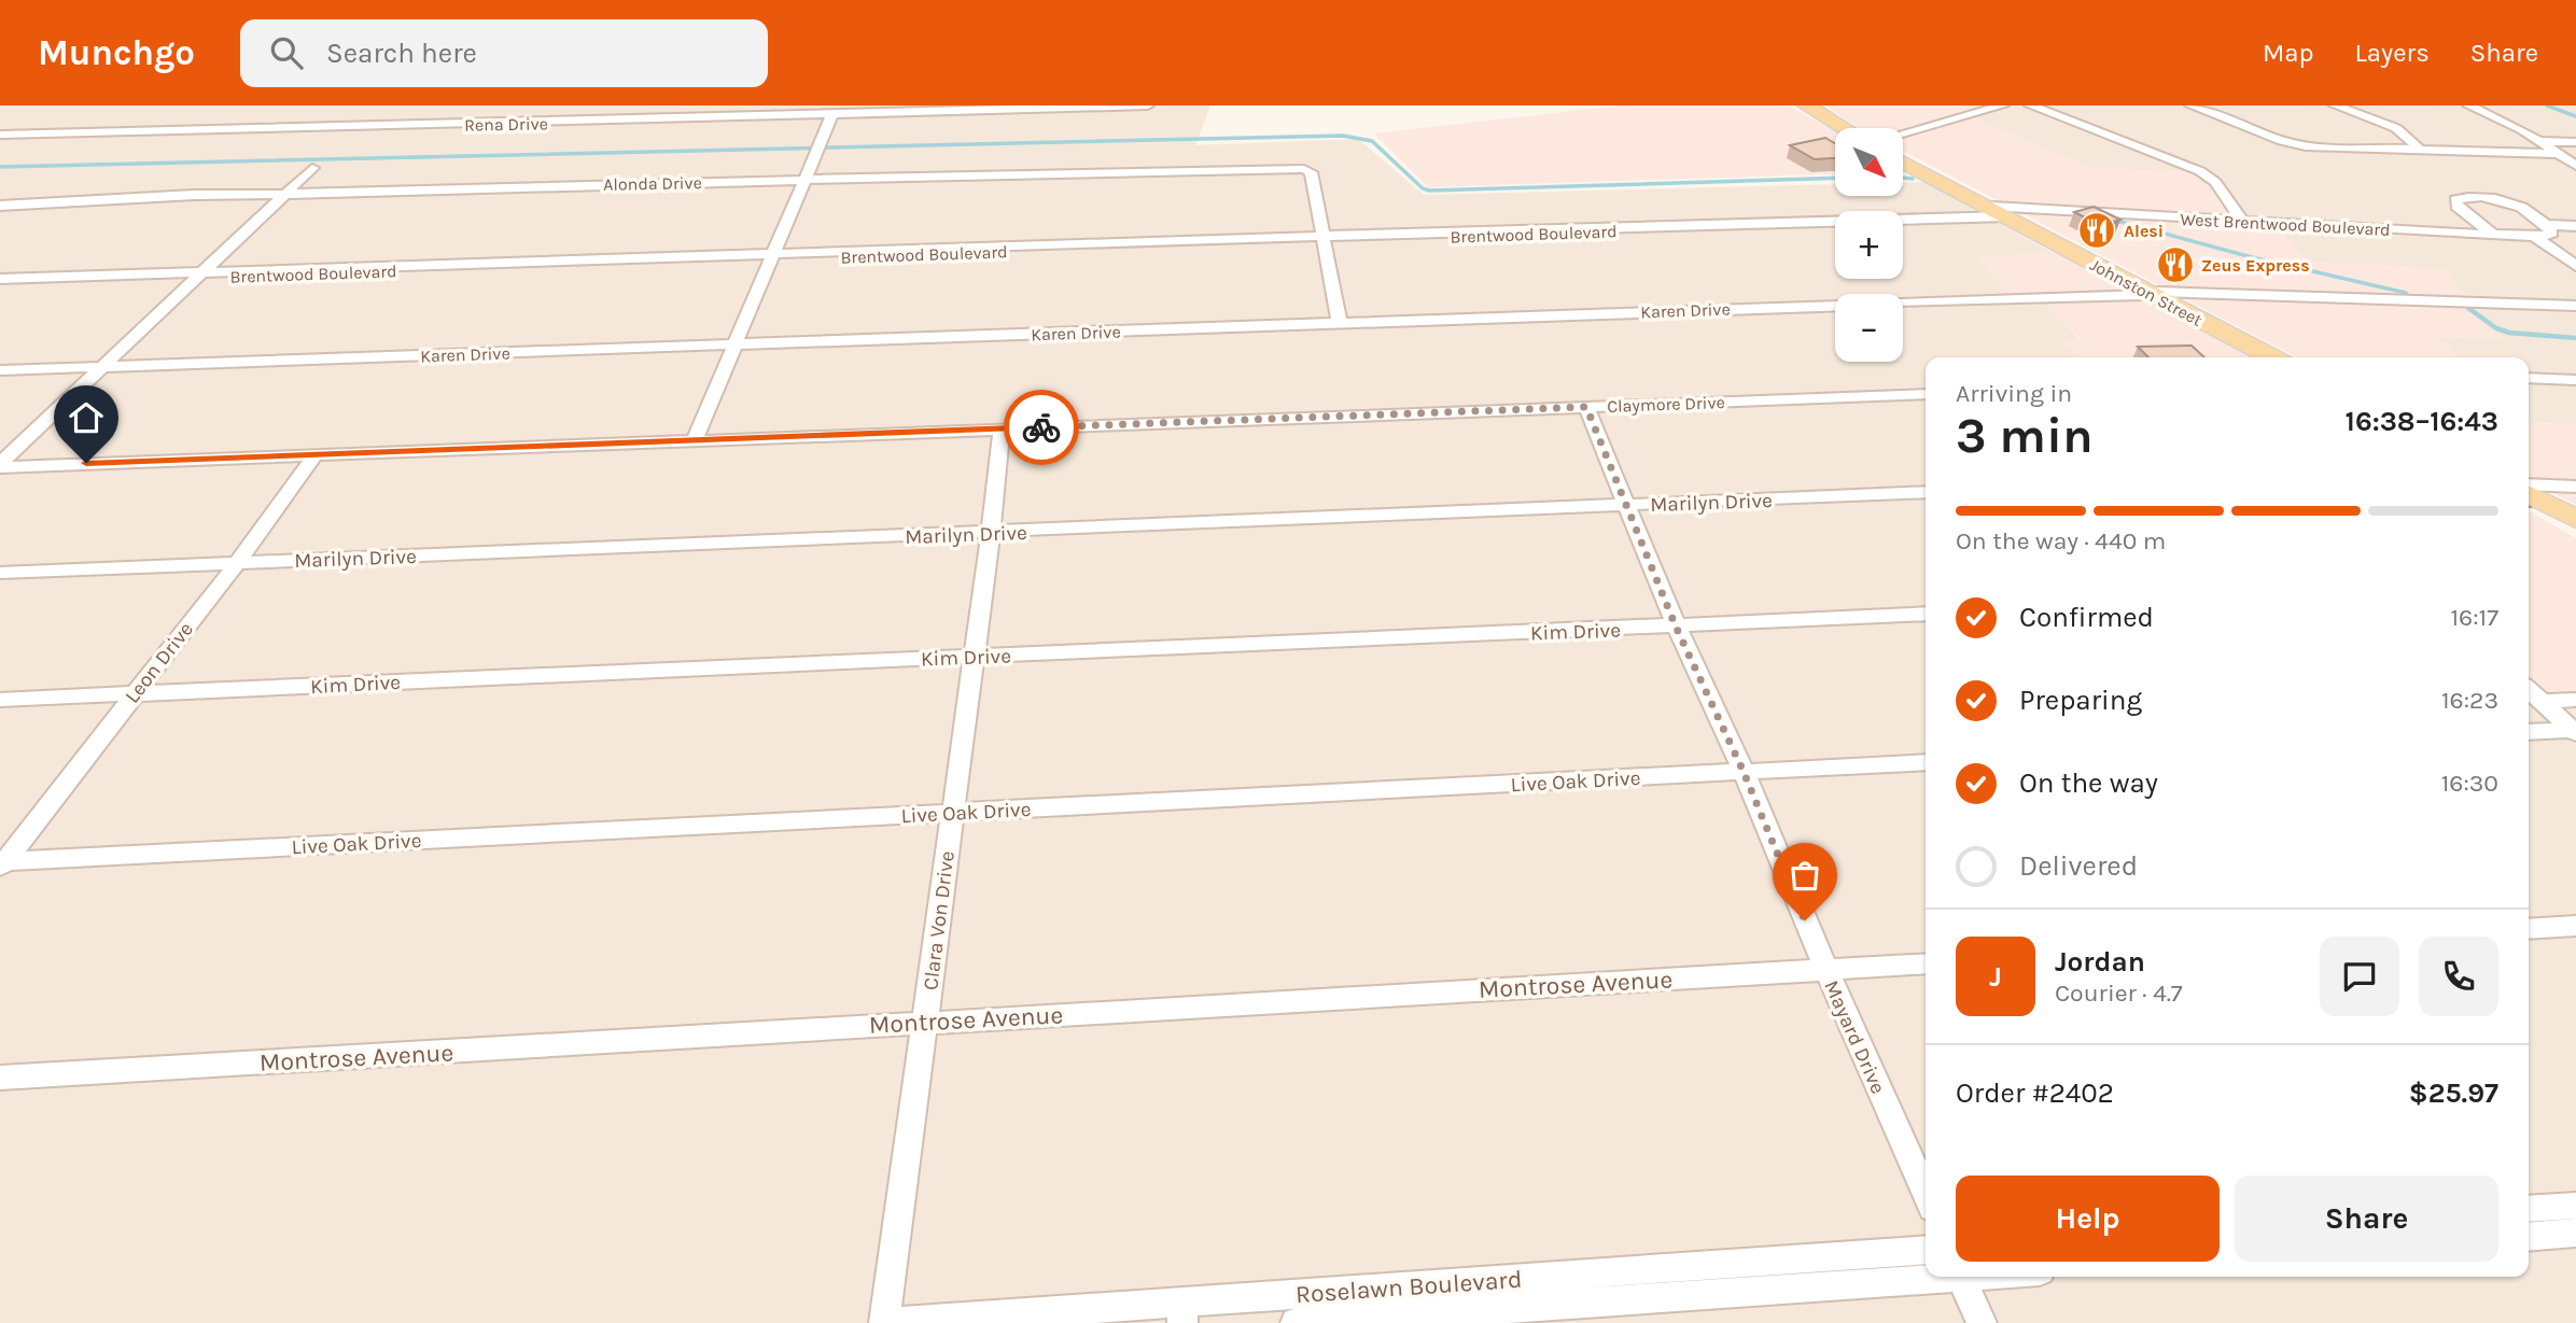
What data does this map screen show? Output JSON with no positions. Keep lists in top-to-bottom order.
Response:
{
  "streets": {
    "main road": ["Johnston Street"],
    "street": [
      "Rena Drive",
      "Alonda Drive",
      "West Brentwood Boulevard",
      "Brentwood Boulevard",
      "Karen Drive",
      "Claymore Drive",
      "Marilyn Drive",
      "Kim Drive",
      "Leon Drive",
      "Live Oak Drive",
      "Clara Von Drive",
      "Montrose Avenue",
      "Mayard Drive",
      "Roselawn Boulevard"
    ]
  },
  "crossings": [
    ["Alonda Drive", "Brentwood Boulevard"],
    ["West Brentwood Boulevard", "Brentwood Boulevard"],
    ["West Brentwood Boulevard", "Johnston Street"],
    ["Brentwood Boulevard", "Johnston Street"],
    ["Johnston Street", "Karen Drive"],
    ["Claymore Drive", "Leon Drive"],
    ["Claymore Drive", "Clara Von Drive"],
    ["Claymore Drive", "Mayard Drive"],
    ["Marilyn Drive", "Leon Drive"],
    ["Marilyn Drive", "Clara Von Drive"],
    ["Marilyn Drive", "Mayard Drive"],
    ["Kim Drive", "Leon Drive"],
    ["Kim Drive", "Clara Von Drive"],
    ["Kim Drive", "Mayard Drive"],
    ["Leon Drive", "Live Oak Drive"],
    ["Live Oak Drive", "Clara Von Drive"],
    ["Live Oak Drive", "Mayard Drive"],
    ["Clara Von Drive", "Montrose Avenue"],
    ["Clara Von Drive", "Roselawn Boulevard"],
    ["Montrose Avenue", "Mayard Drive"]
  ],
  "places": {
    "restaurant": ["Alesi", "Zeus Express"]
  },
  "north": "bottom right",
  "page": {
    "header": "Munchgo",
    "search": "Search here",
    "nav": ["Map", "Layers", "Share"],
    "map_buttons": ["+", "−"],
    "heading": ["3 min", "Arriving in", "16:38–16:43"],
    "panel": [
      "Jordan",
      "Courier · 4.7",
      "Order #2402",
      "$25.97"
    ],
    "bar": "On the way · 440 m",
    "list": [
      ["Confirmed", "16:17"],
      ["Preparing", "16:23"],
      ["On the way", "16:30"],
      "Delivered"
    ],
    "round": "J",
    "buttons": ["Help", "Share"]
  }
}
